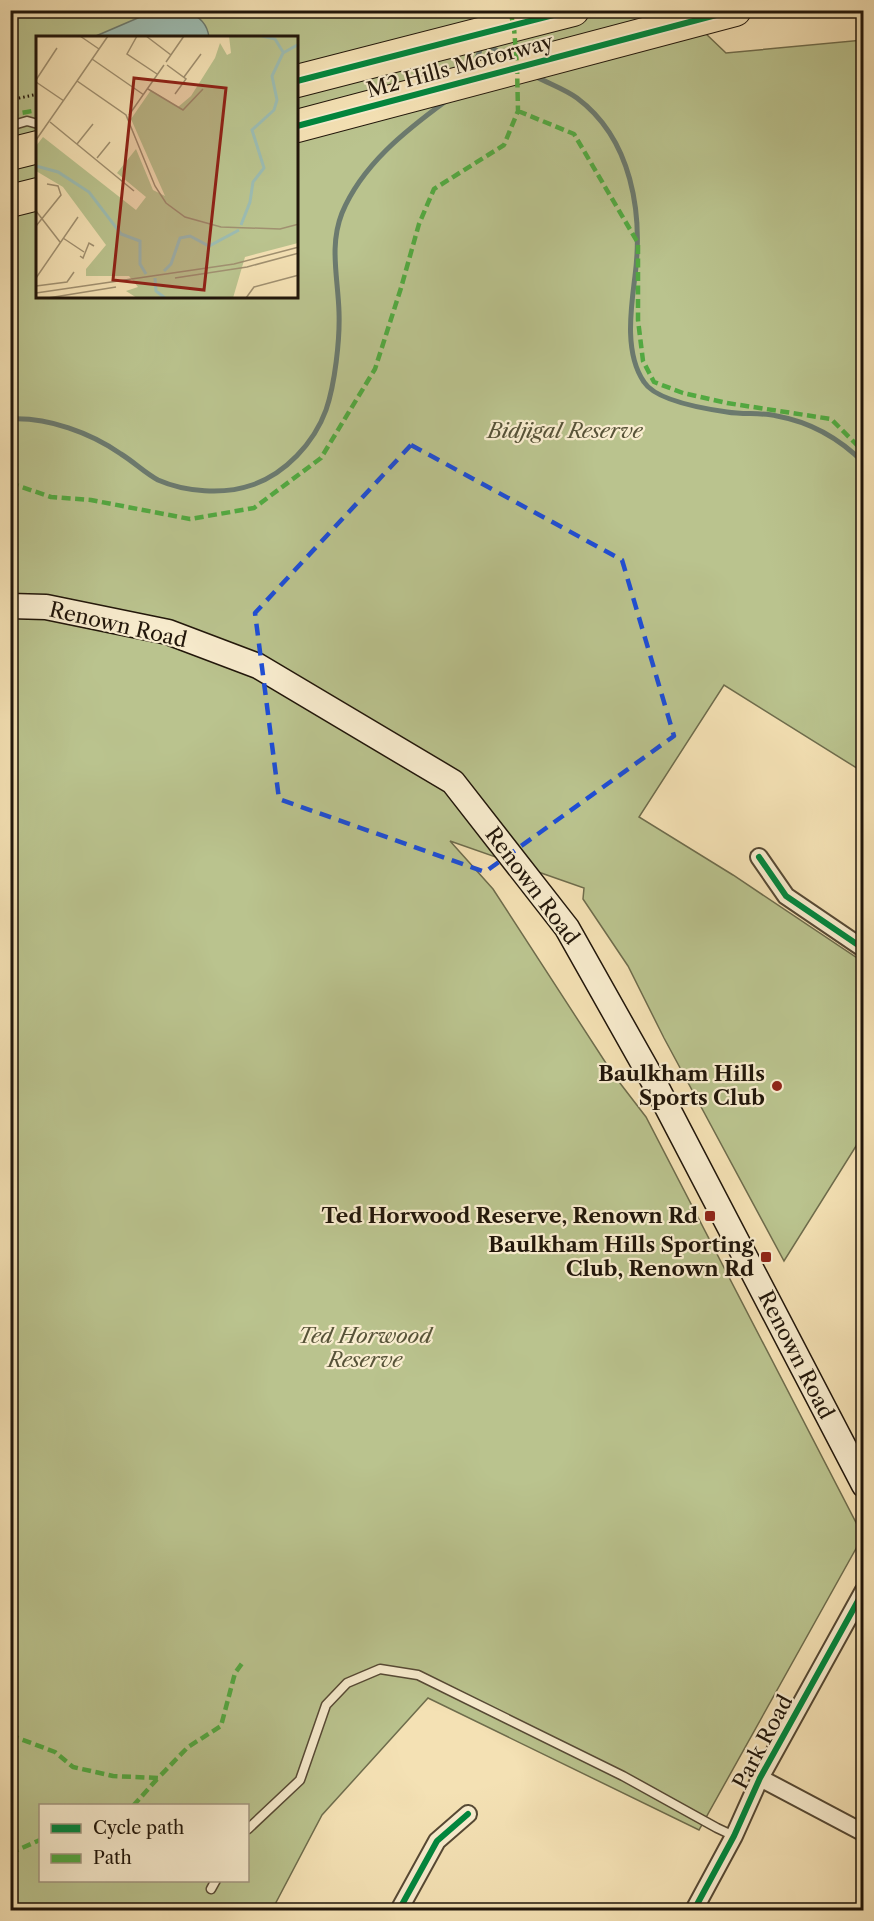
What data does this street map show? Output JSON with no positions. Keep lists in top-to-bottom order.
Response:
{
  "streets": {
    "highway": ["M2 Hills Motorway"],
    "main road": ["Renown Road"],
    "street": ["Park Road"]
  },
  "parks": ["Bidjigal Reserve", "Ted Horwood Reserve"],
  "places": {
    "other": ["Baulkham Hills Sports Club"],
    "transit": ["Ted Horwood Reserve, Renown Rd", "Baulkham Hills Sporting Club, Renown Rd"]
  },
  "legend": ["Cycle path", "Path"]
}
